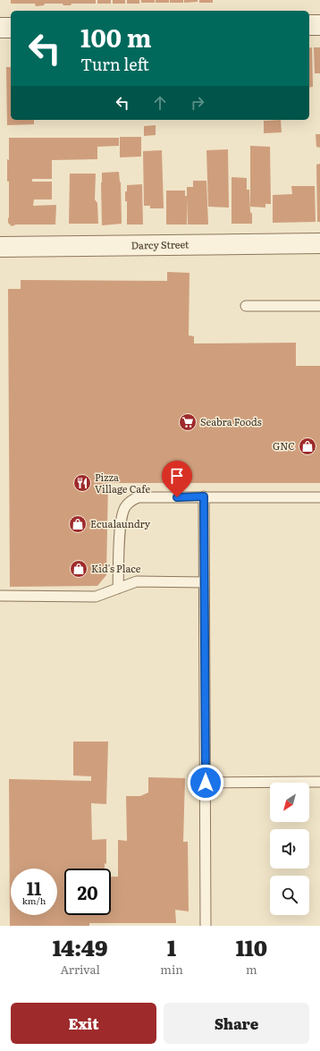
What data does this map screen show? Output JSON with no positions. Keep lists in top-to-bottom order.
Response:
{
  "streets": {
    "street": ["Darcy Street"]
  },
  "places": {
    "supermarket": ["Seabra Foods"],
    "shop": ["GNC", "Ecualaundry", "Kid's Place"],
    "restaurant": ["Pizza Village Cafe"]
  },
  "north": "bottom left",
  "page": {
    "turn": ["100 m", "Turn left"],
    "speed": "11 km/h",
    "limit": "20",
    "eta": [
      "14:49",
      "Arrival",
      "1",
      "min",
      "110",
      "m"
    ],
    "buttons": ["Exit", "Share"]
  }
}
